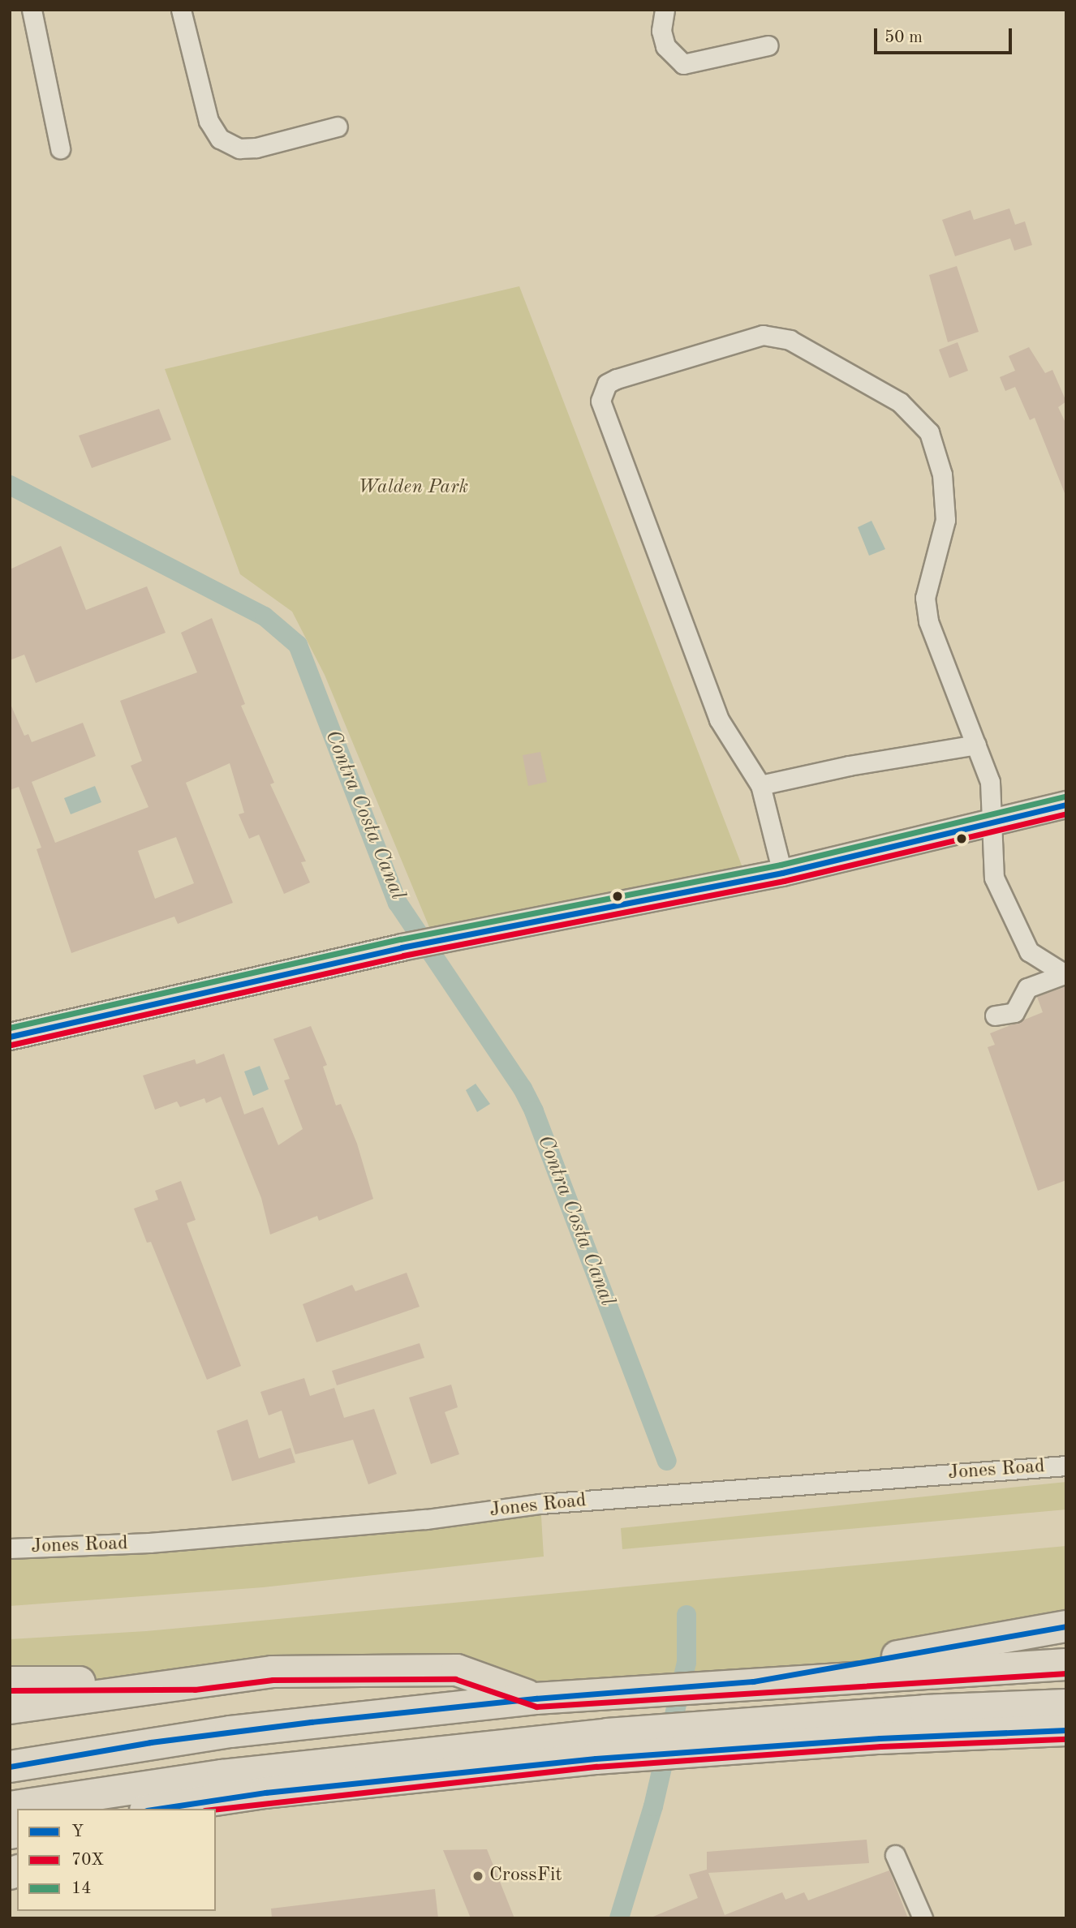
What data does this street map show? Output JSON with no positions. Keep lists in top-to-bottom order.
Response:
{
  "streets": {
    "street": ["Jones Road"]
  },
  "water": ["Contra Costa Canal"],
  "parks": ["Walden Park"],
  "places": ["CrossFit"],
  "lines": ["transit line 14", "transit line Y", "transit line 70X"],
  "legend": ["Y", "70X", "14"],
  "scale_bar": "50 m"
}
